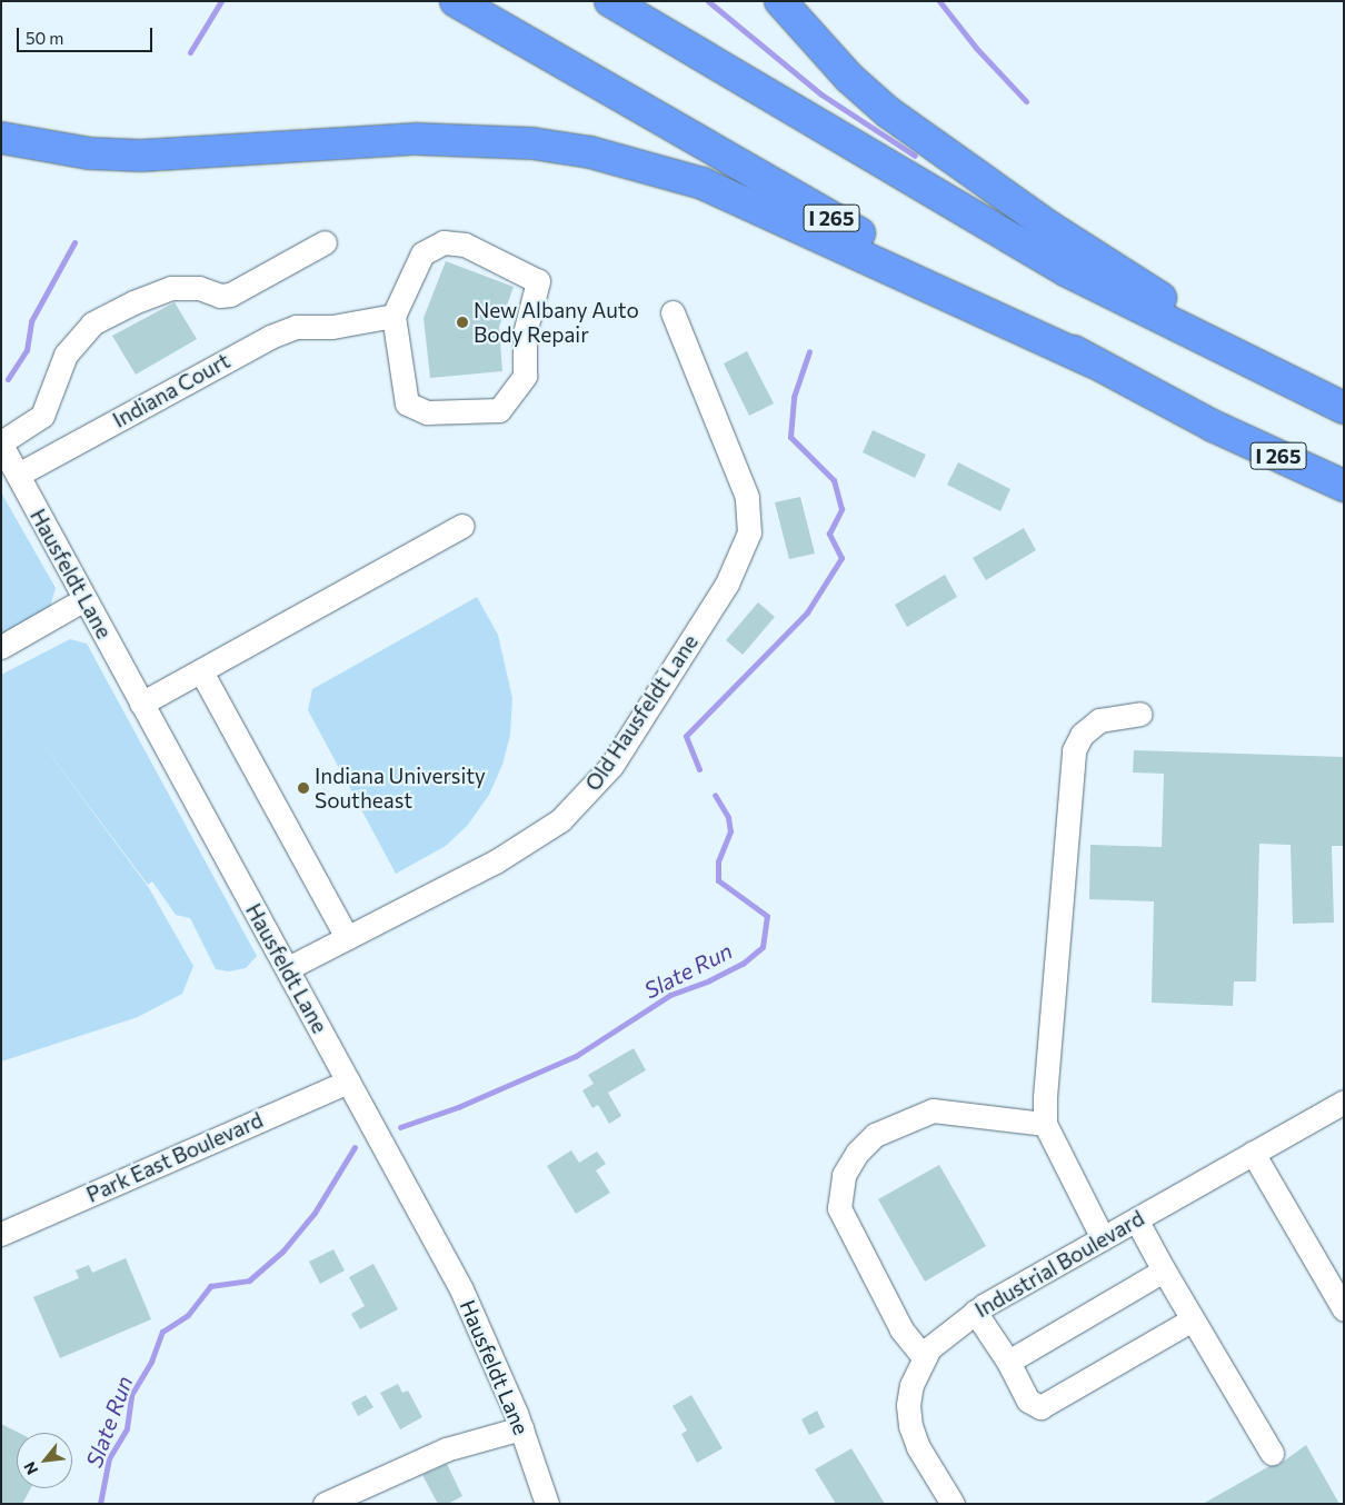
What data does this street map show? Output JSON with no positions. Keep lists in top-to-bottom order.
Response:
{
  "streets": {
    "highway": ["I 265"],
    "street": [
      "Indiana Court",
      "Hausfeldt Lane",
      "Old Hausfeldt Lane",
      "Park East Boulevard",
      "Industrial Boulevard"
    ]
  },
  "crossings": [
    ["Indiana Court", "Hausfeldt Lane"],
    ["Hausfeldt Lane", "Old Hausfeldt Lane"],
    ["Hausfeldt Lane", "Park East Boulevard"]
  ],
  "water": ["Slate Run"],
  "places": ["New Albany Auto Body Repair", "Indiana University Southeast"],
  "scale_bar": "50 m",
  "north": "bottom left"
}
